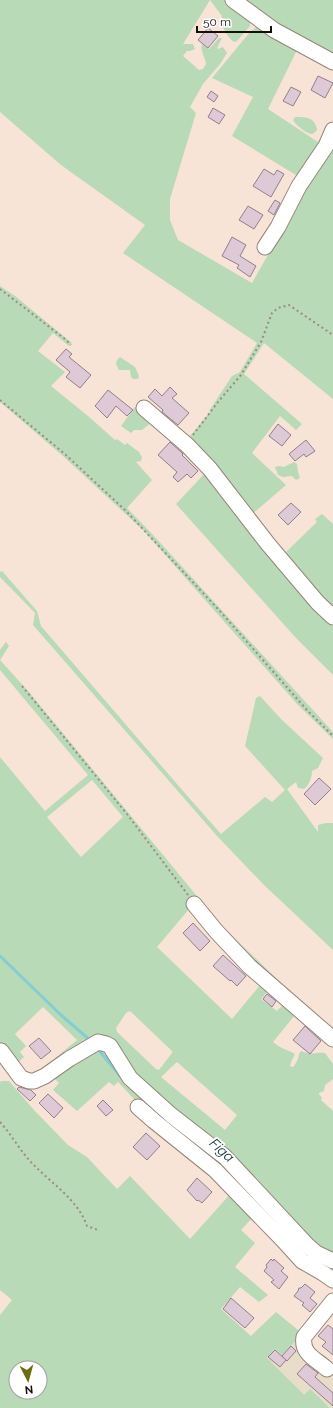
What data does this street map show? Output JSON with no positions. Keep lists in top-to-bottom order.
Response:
{
  "water": ["Figa"],
  "scale_bar": "50 m",
  "north": "bottom"
}
